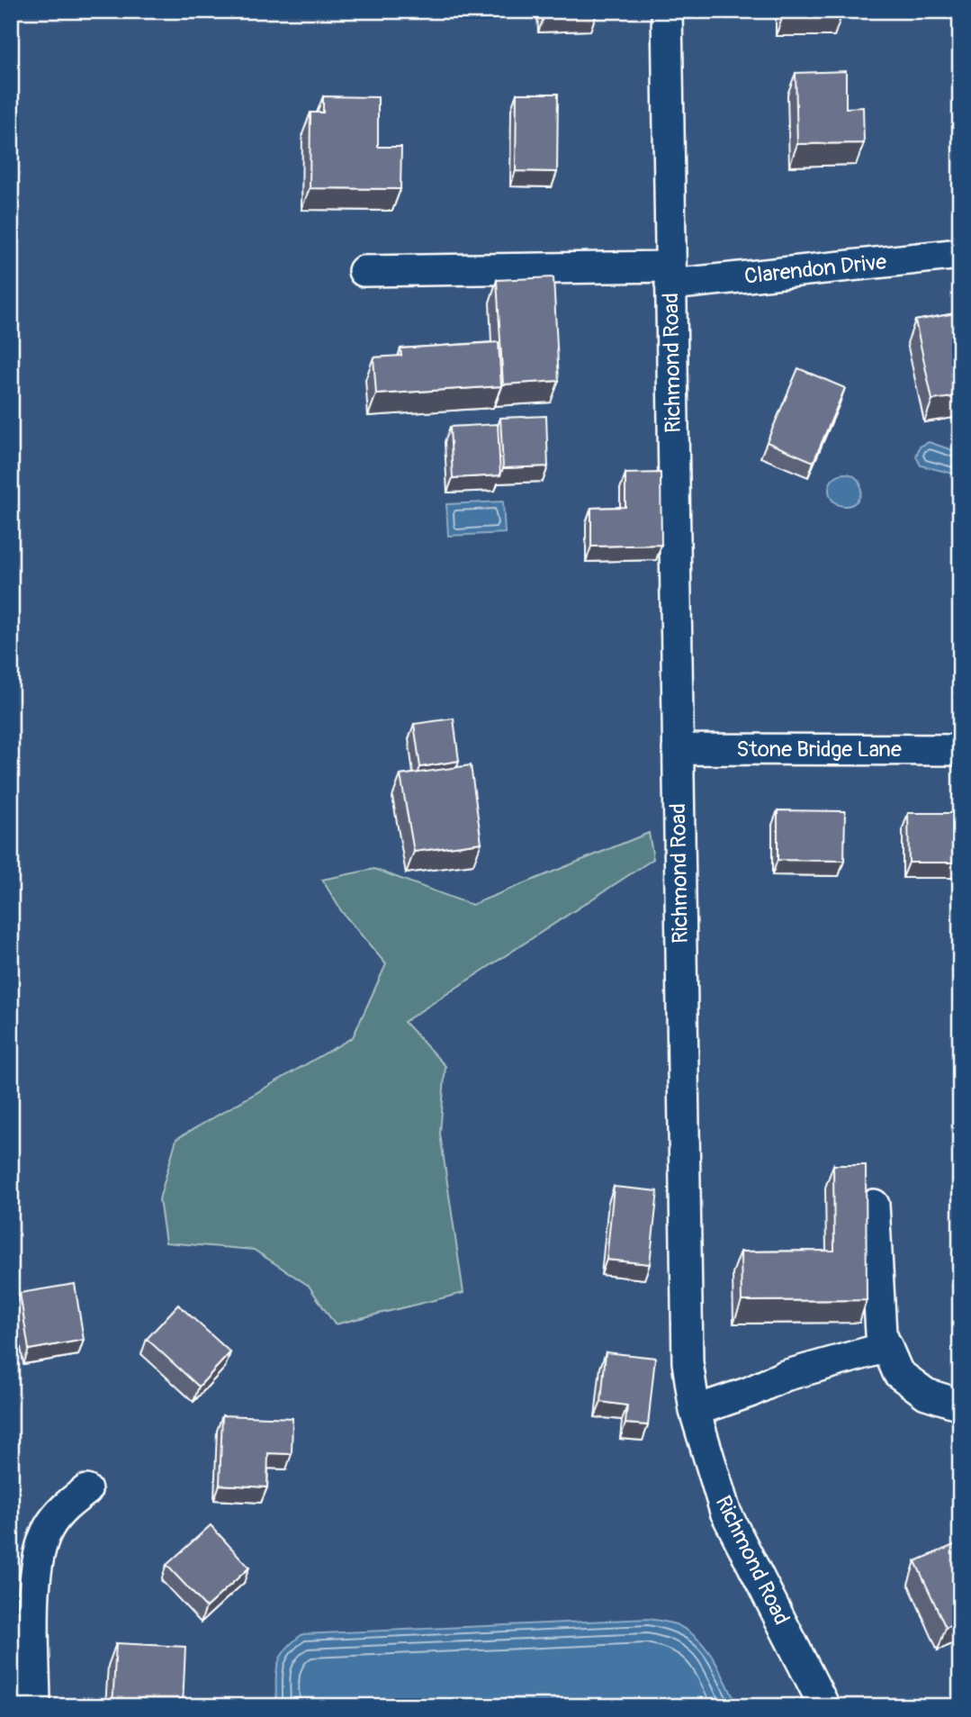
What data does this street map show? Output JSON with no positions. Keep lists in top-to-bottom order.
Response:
{
  "streets": {
    "street": ["Clarendon Drive", "Richmond Road", "Stone Bridge Lane"]
  },
  "crossings": [
    ["Clarendon Drive", "Richmond Road"],
    ["Richmond Road", "Stone Bridge Lane"]
  ]
}
